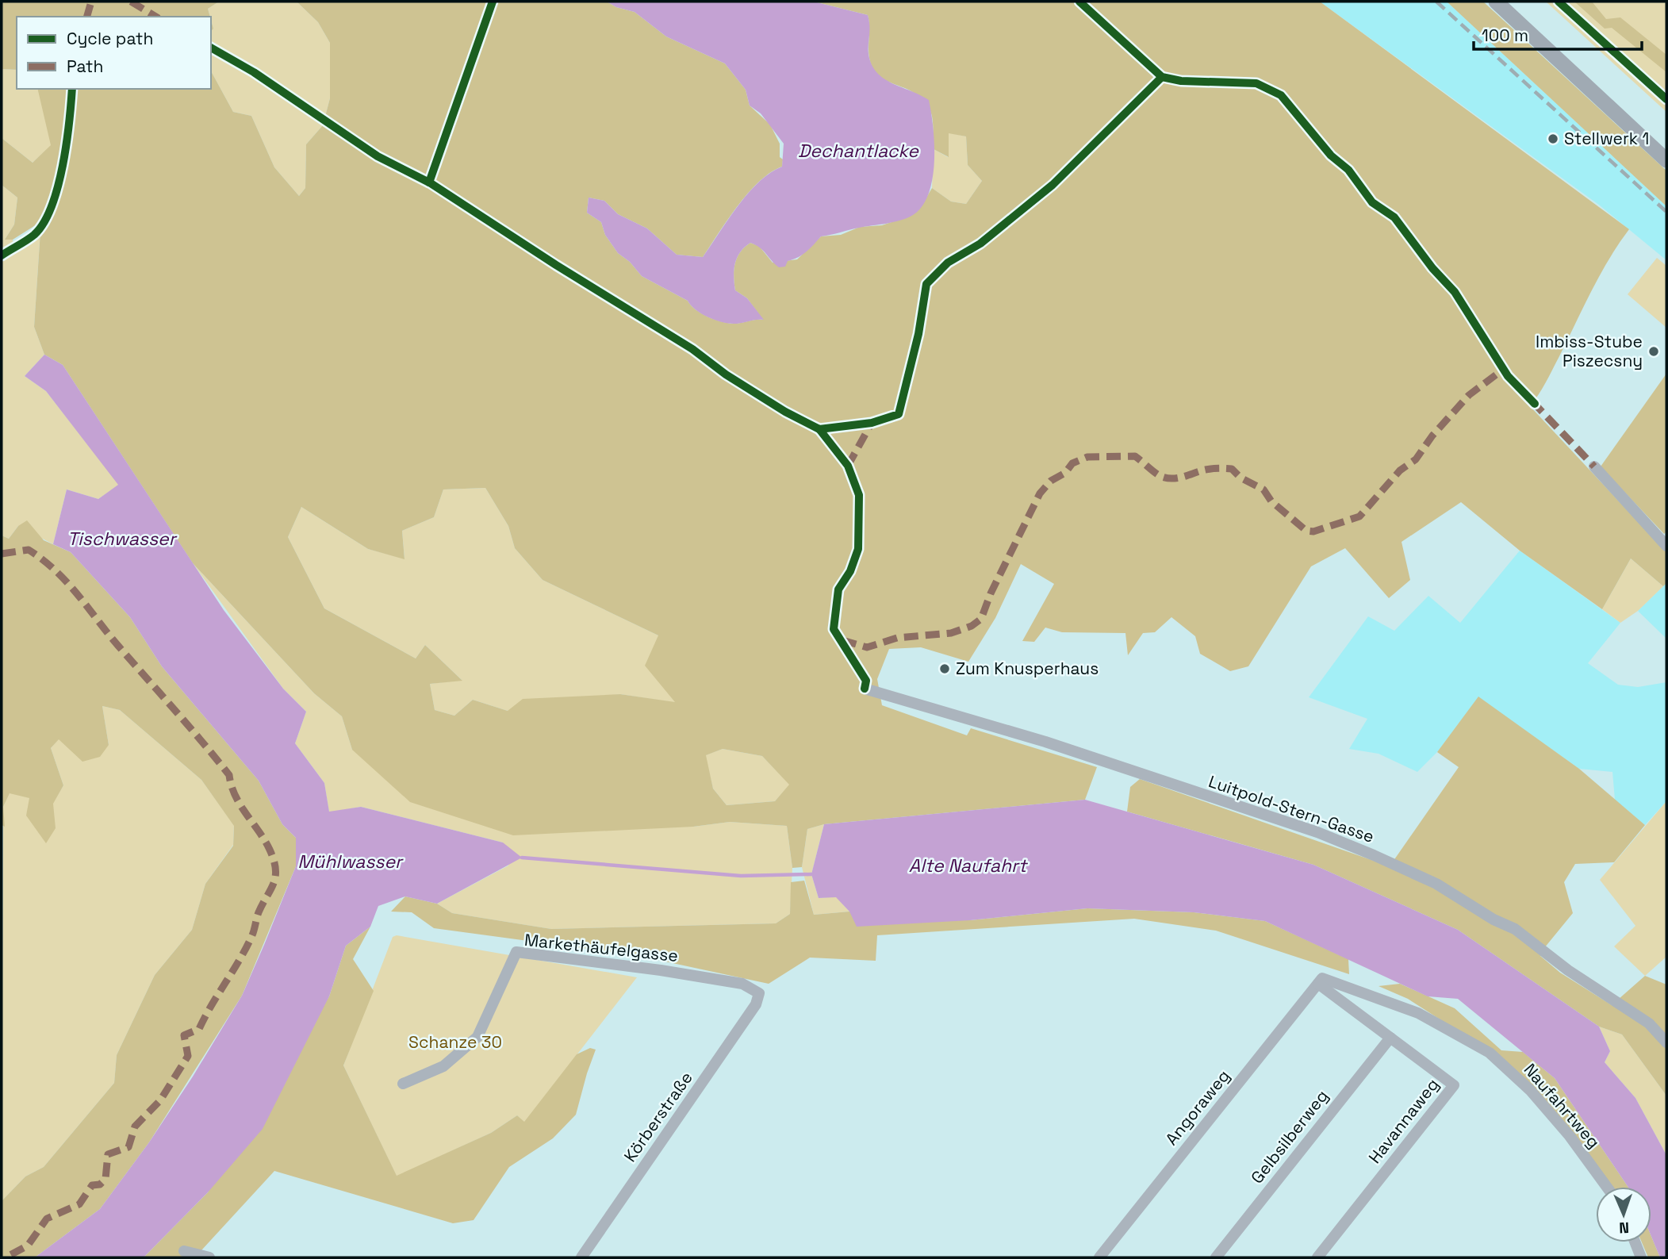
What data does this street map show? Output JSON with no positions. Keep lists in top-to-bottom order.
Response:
{
  "streets": {
    "street": [
      "Luitpold-Stern-Gasse",
      "Markethäufelgasse",
      "Naufahrtweg",
      "Angoraweg",
      "Körberstraße",
      "Havannaweg",
      "Gelbsilberweg"
    ]
  },
  "crossings": [
    ["Markethäufelgasse", "Körberstraße"],
    ["Naufahrtweg", "Angoraweg"],
    ["Naufahrtweg", "Havannaweg"],
    ["Angoraweg", "Havannaweg"],
    ["Havannaweg", "Gelbsilberweg"]
  ],
  "water": [
    "Dechantlacke",
    "Tischwasser",
    "Mühlwasser",
    "Alte Naufahrt"
  ],
  "parks": ["Schanze 30"],
  "places": ["Stellwerk 1", "Imbiss-Stube Piszecsny", "Zum Knusperhaus"],
  "legend": ["Cycle path", "Path"],
  "scale_bar": "100 m",
  "north": "bottom"
}
